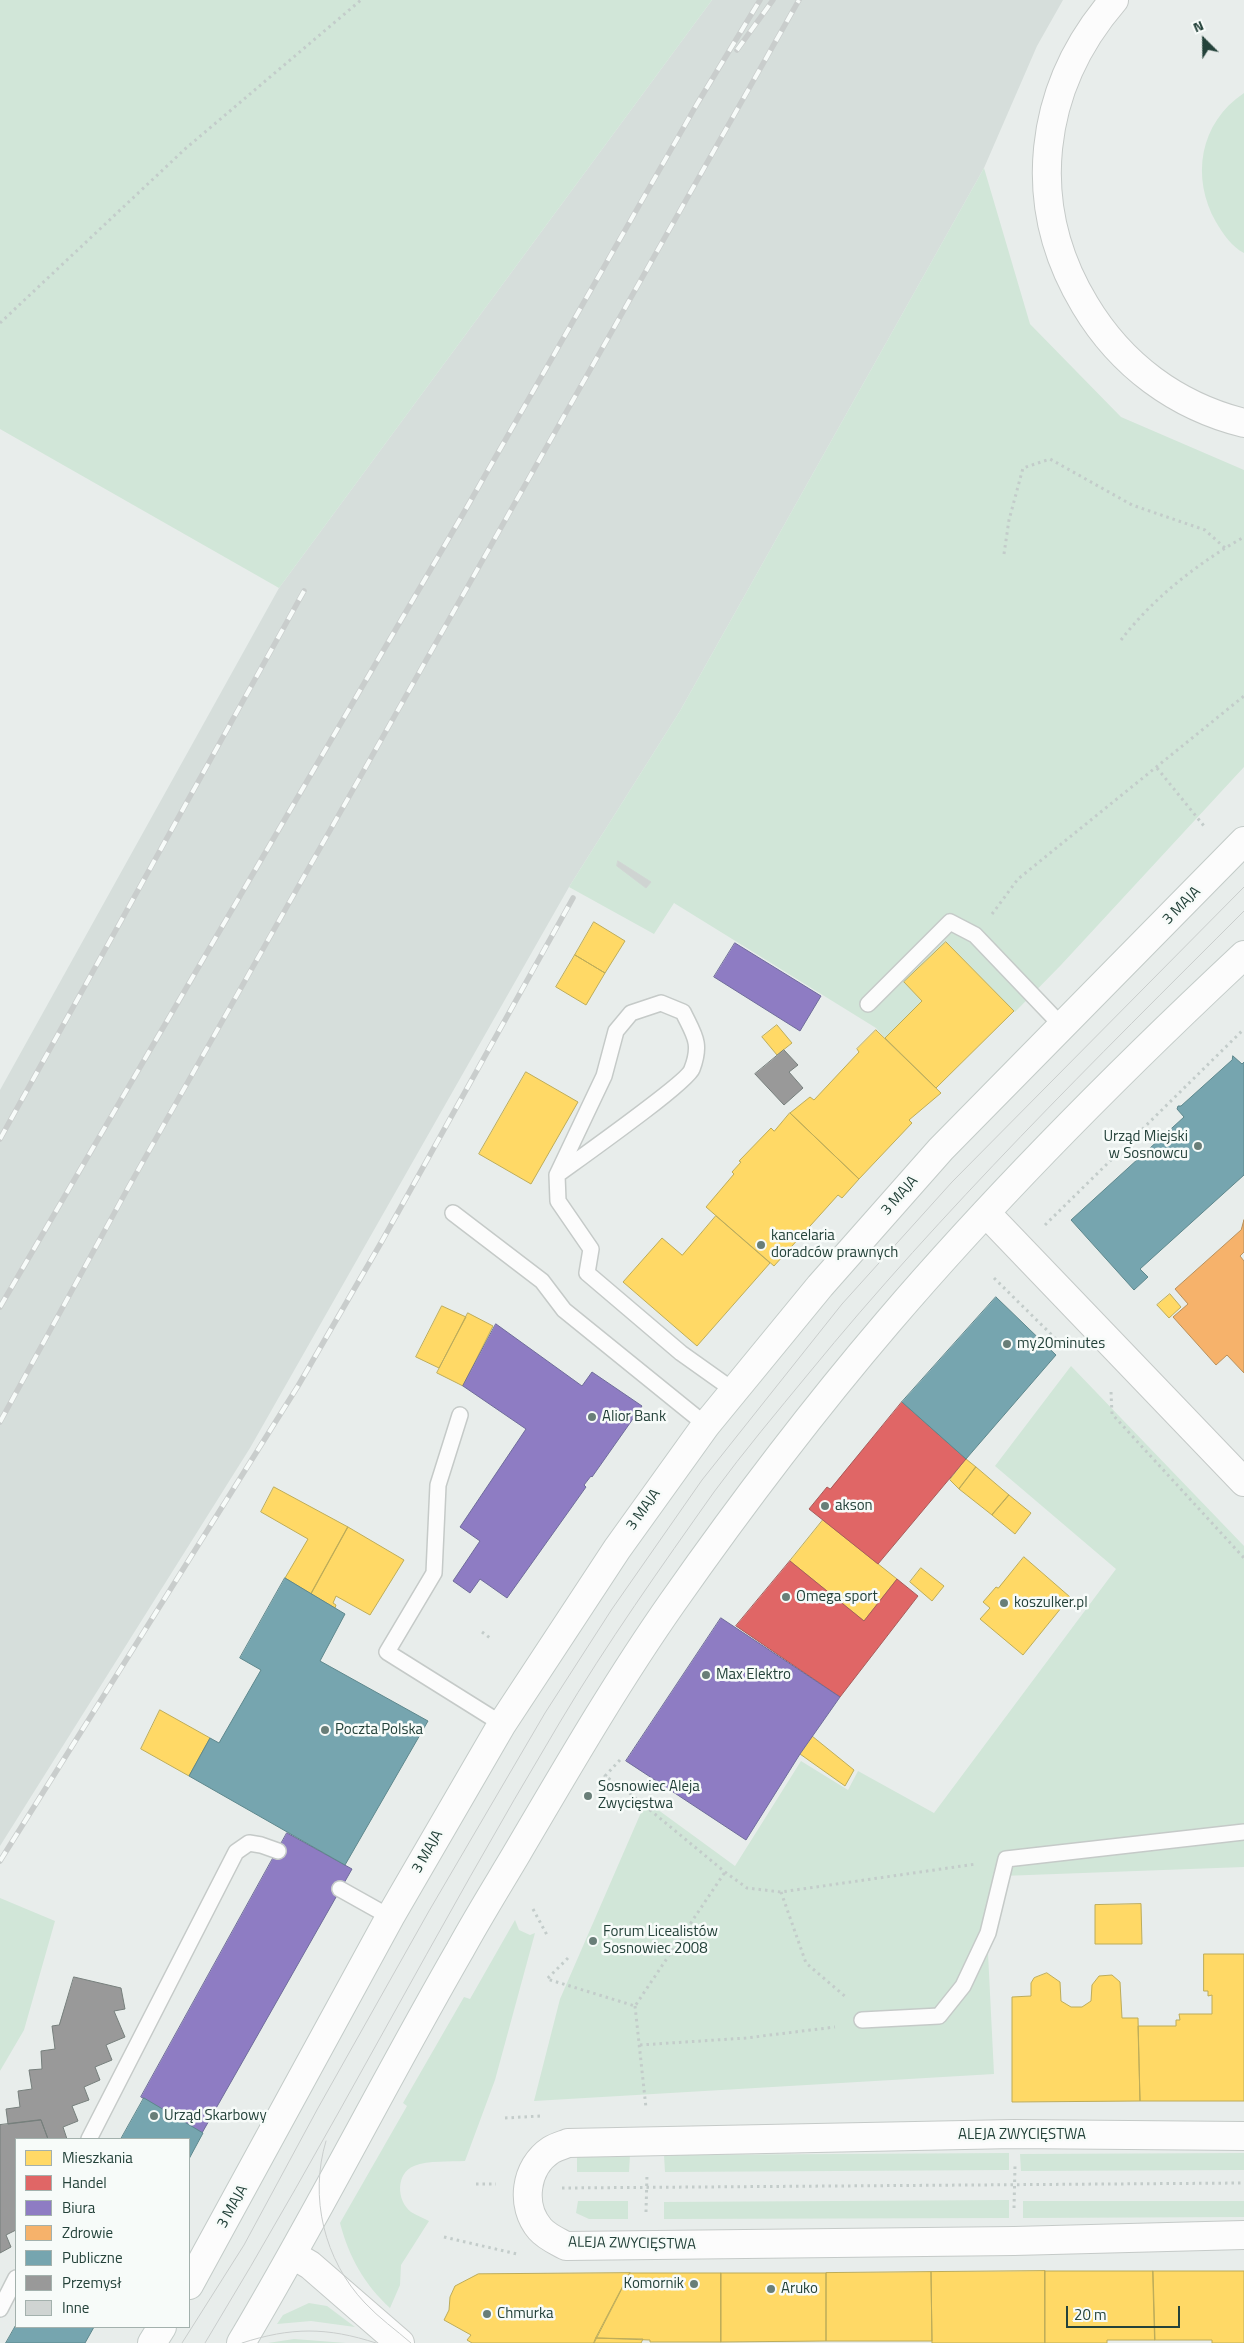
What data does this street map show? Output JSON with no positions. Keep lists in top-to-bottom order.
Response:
{
  "streets": {
    "main road": ["3 MAJA", "ALEJA ZWYCIĘSTWA"]
  },
  "places": [
    "Urząd Miejski w Sosnowcu",
    "kancelaria doradców prawnych",
    "my20minutes",
    "Alior Bank",
    "akson",
    "Omega sport",
    "koszulker.pl",
    "Max Elektro",
    "Poczta Polska",
    "Sosnowiec Aleja Zwycięstwa",
    "Forum Licealistów Sosnowiec 2008",
    "Urząd Skarbowy",
    "Komornik",
    "Aruko",
    "Chmurka"
  ],
  "legend": [
    "Mieszkania",
    "Handel",
    "Biura",
    "Zdrowie",
    "Publiczne",
    "Przemysł",
    "Inne"
  ],
  "scale_bar": "20 m",
  "north": "top left"
}
